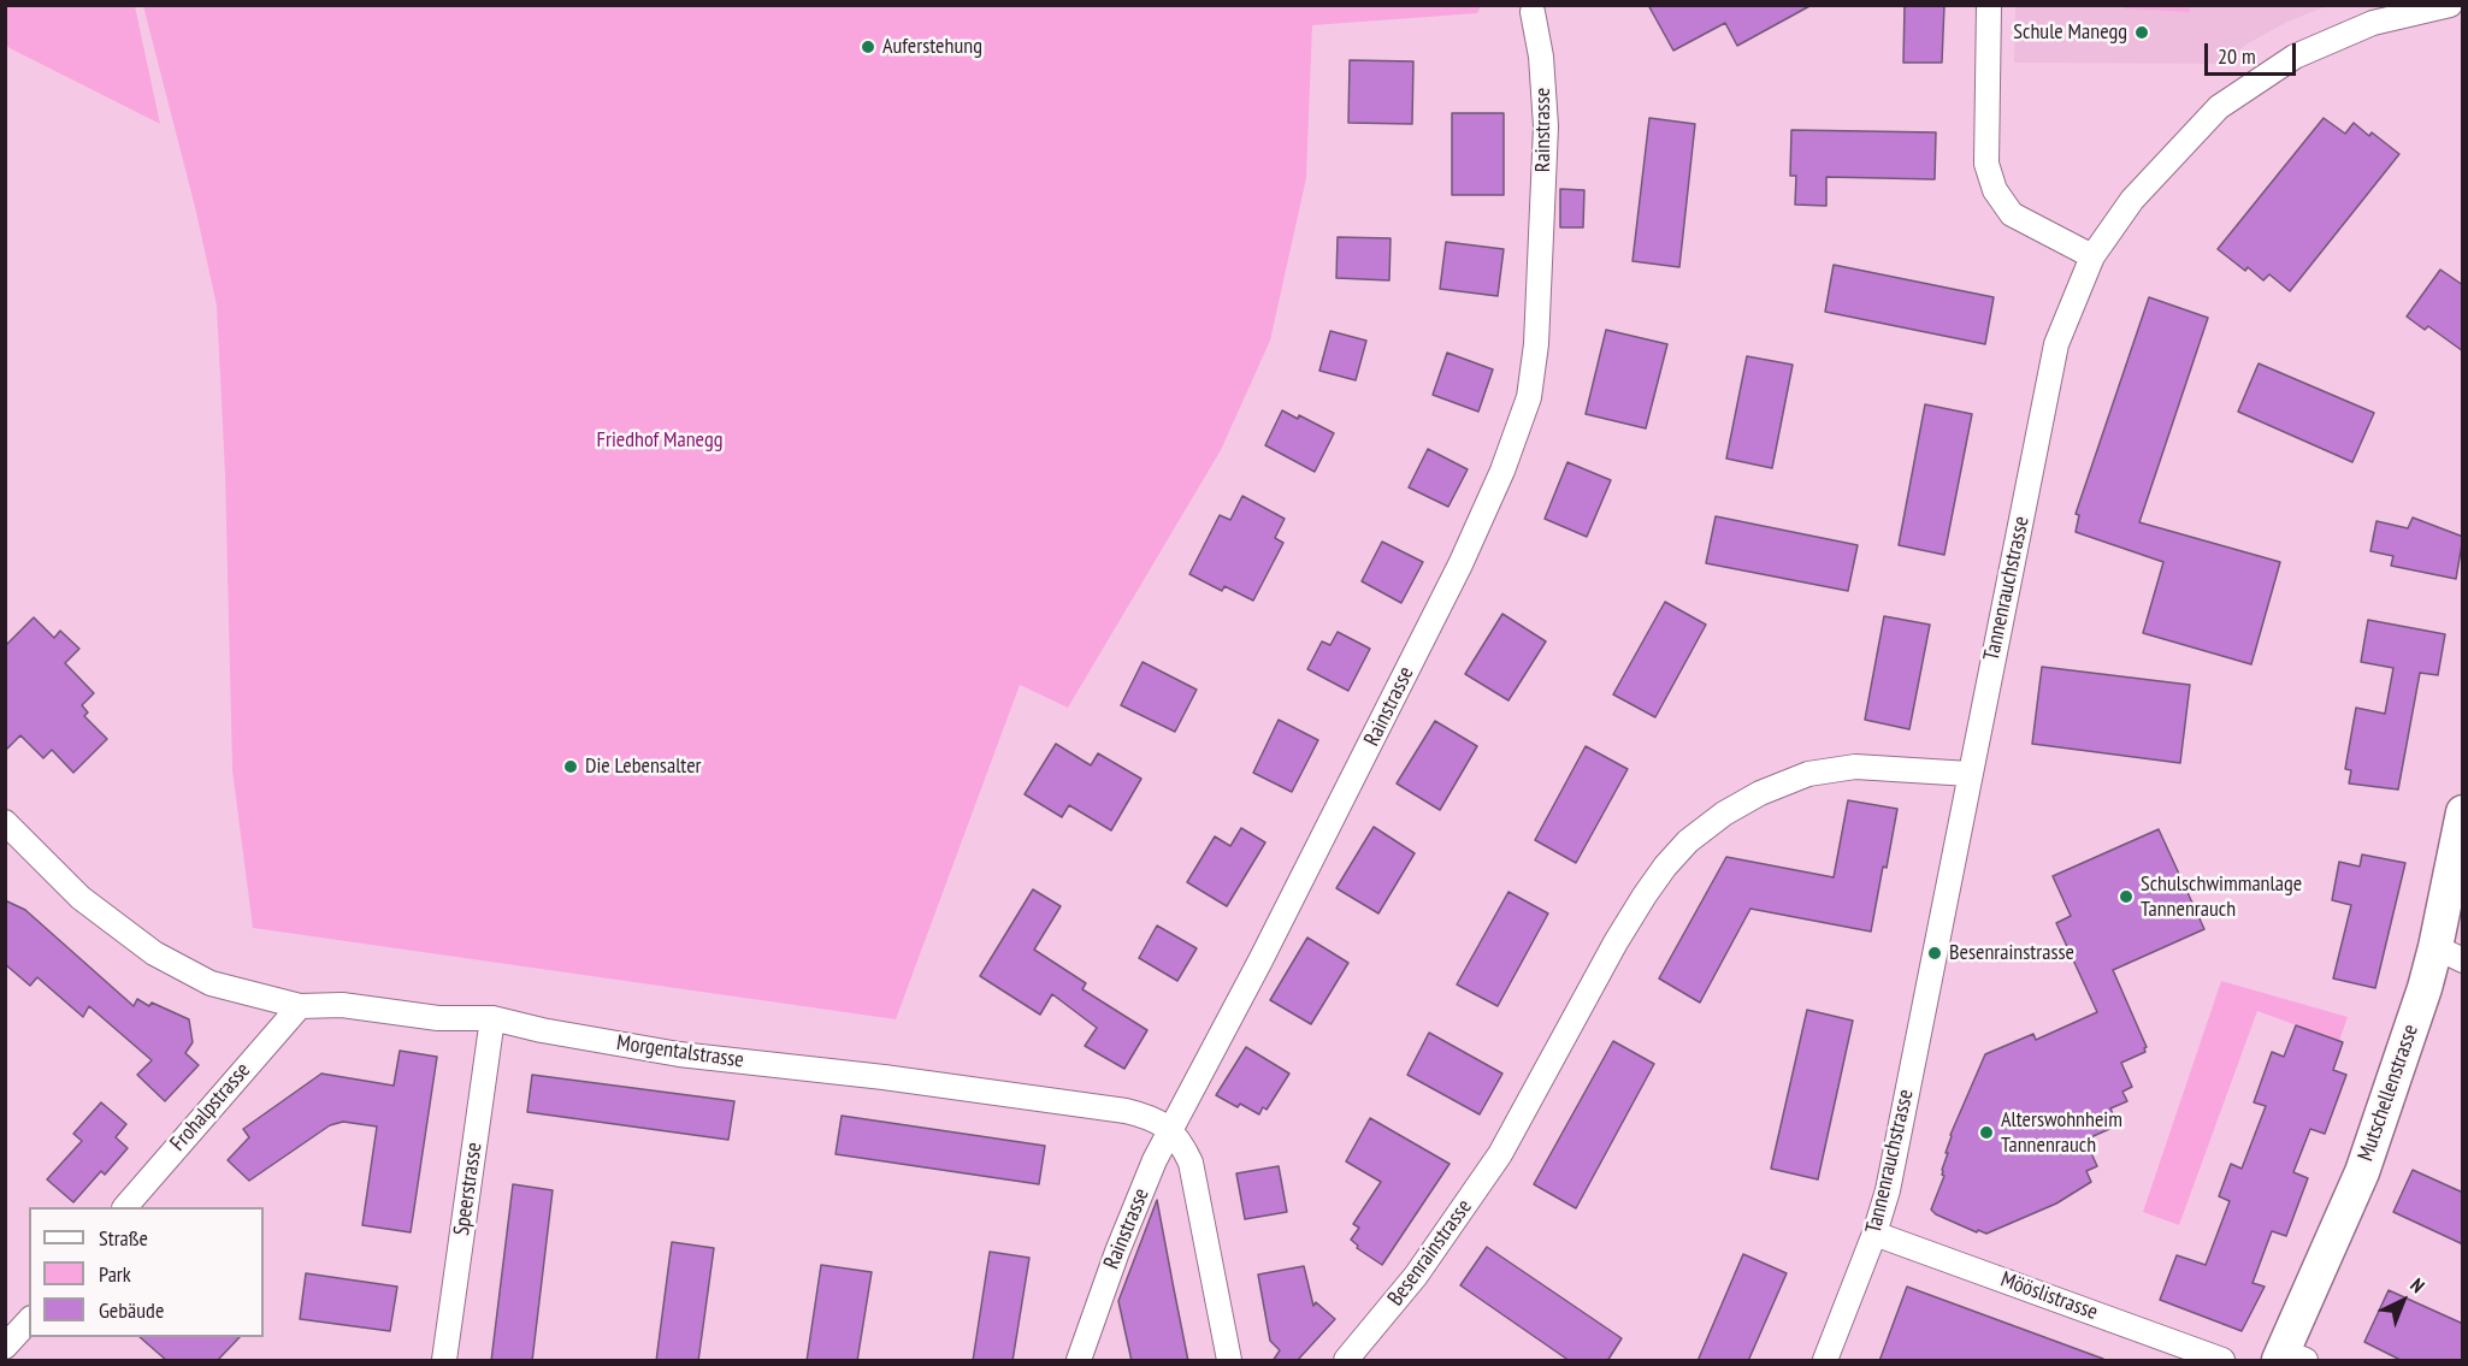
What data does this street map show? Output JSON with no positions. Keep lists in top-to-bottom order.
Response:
{
  "streets": {
    "street": [
      "Rainstrasse",
      "Tannenrauchstrasse",
      "Morgentalstrasse",
      "Mutschellenstrasse",
      "Frohalpstrasse",
      "Speerstrasse",
      "Besenrainstrasse",
      "Mööslistrasse"
    ]
  },
  "crossings": [
    ["Rainstrasse", "Morgentalstrasse"],
    ["Tannenrauchstrasse", "Besenrainstrasse"],
    ["Tannenrauchstrasse", "Mööslistrasse"],
    ["Morgentalstrasse", "Frohalpstrasse"],
    ["Morgentalstrasse", "Speerstrasse"]
  ],
  "parks": ["Friedhof Manegg"],
  "places": [
    "Schule Manegg",
    "Auferstehung",
    "Die Lebensalter",
    "Schulschwimmanlage Tannenrauch",
    "Besenrainstrasse",
    "Alterswohnheim Tannenrauch"
  ],
  "legend": ["Straße", "Park", "Gebäude"],
  "scale_bar": "20 m",
  "north": "top right"
}
